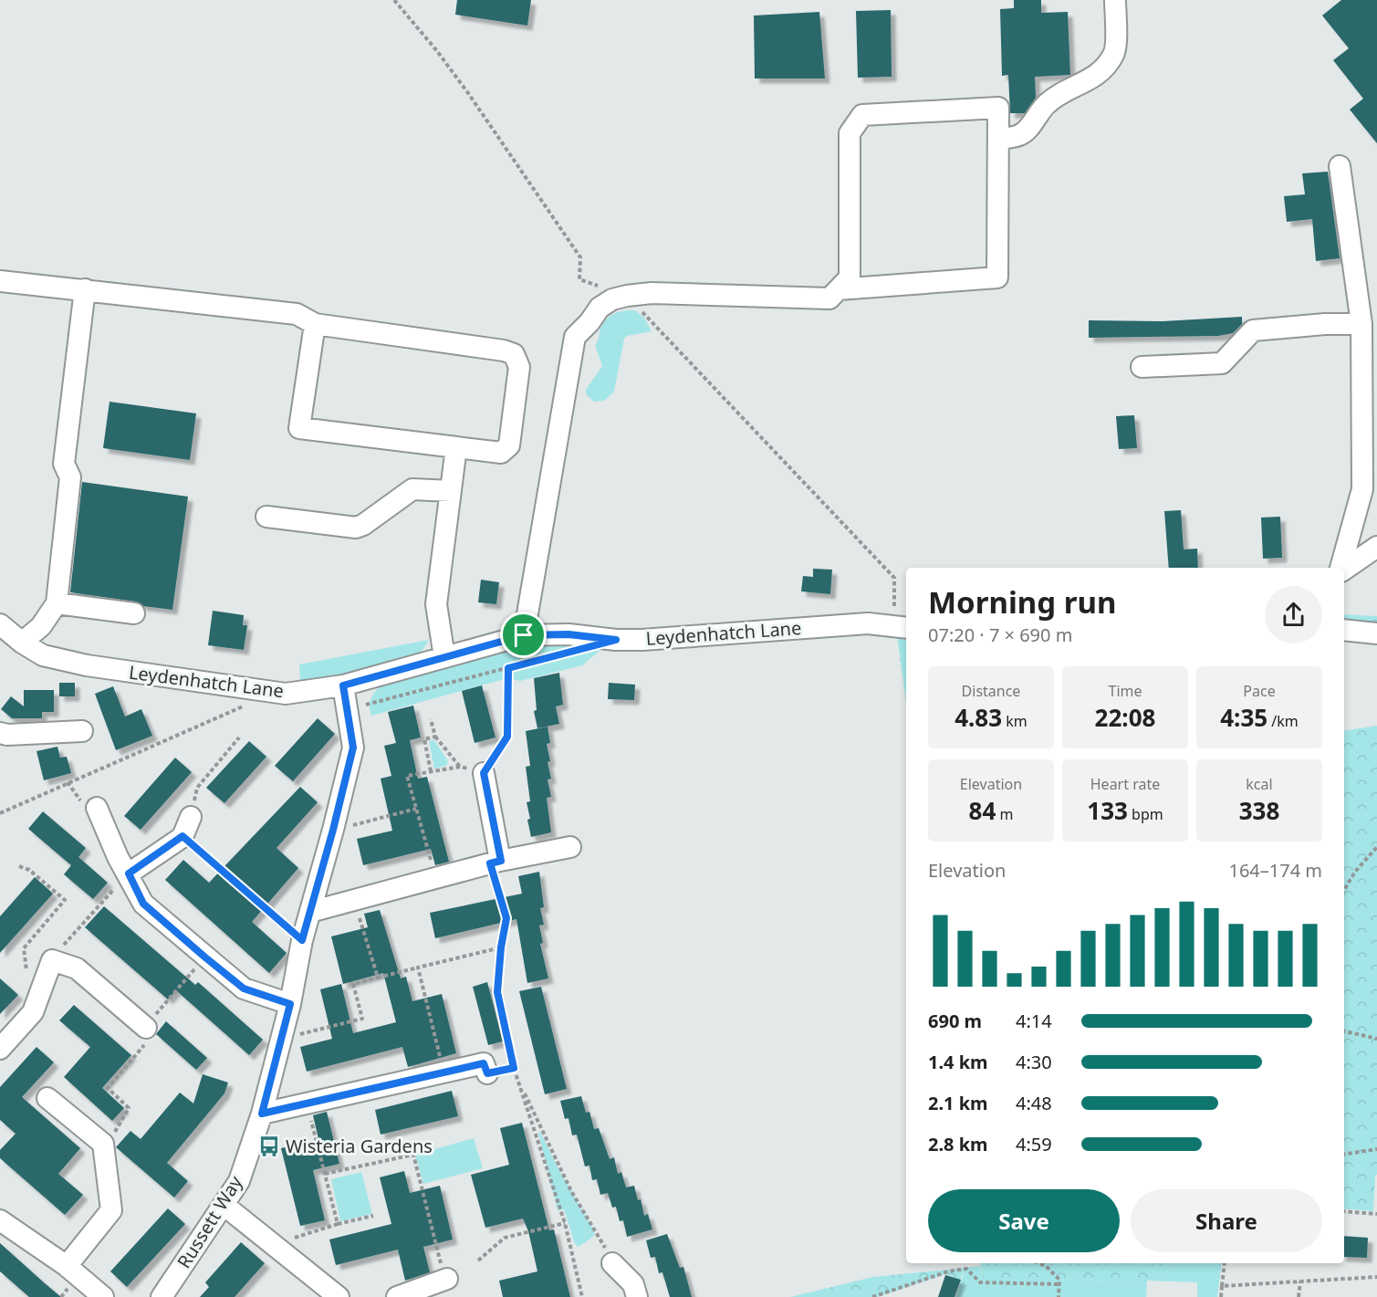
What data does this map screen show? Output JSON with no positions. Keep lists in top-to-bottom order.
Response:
{
  "streets": {
    "street": ["Leydenhatch Lane", "Russett Way"]
  },
  "crossings": [
    ["Leydenhatch Lane", "Russett Way"]
  ],
  "places": {
    "bus stop": ["Wisteria Gardens"]
  },
  "page": {
    "heading": ["Morning run", "07:20 · 7 × 690 m"],
    "stats": [
      ["Distance", "4.83 km"],
      ["Time", "22:08"],
      ["Pace", "4:35 /km"],
      ["Elevation", "84 m"],
      ["Heart rate", "133 bpm"],
      ["kcal", "338"]
    ],
    "chart": ["Elevation", "164–174 m"],
    "list": [
      {
        "name": "690 m",
        "note": "4:14"
      },
      {
        "name": "1.4 km",
        "note": "4:30"
      },
      {
        "name": "2.1 km",
        "note": "4:48"
      },
      {
        "name": "2.8 km",
        "note": "4:59"
      }
    ],
    "buttons": ["Save", "Share"]
  }
}
